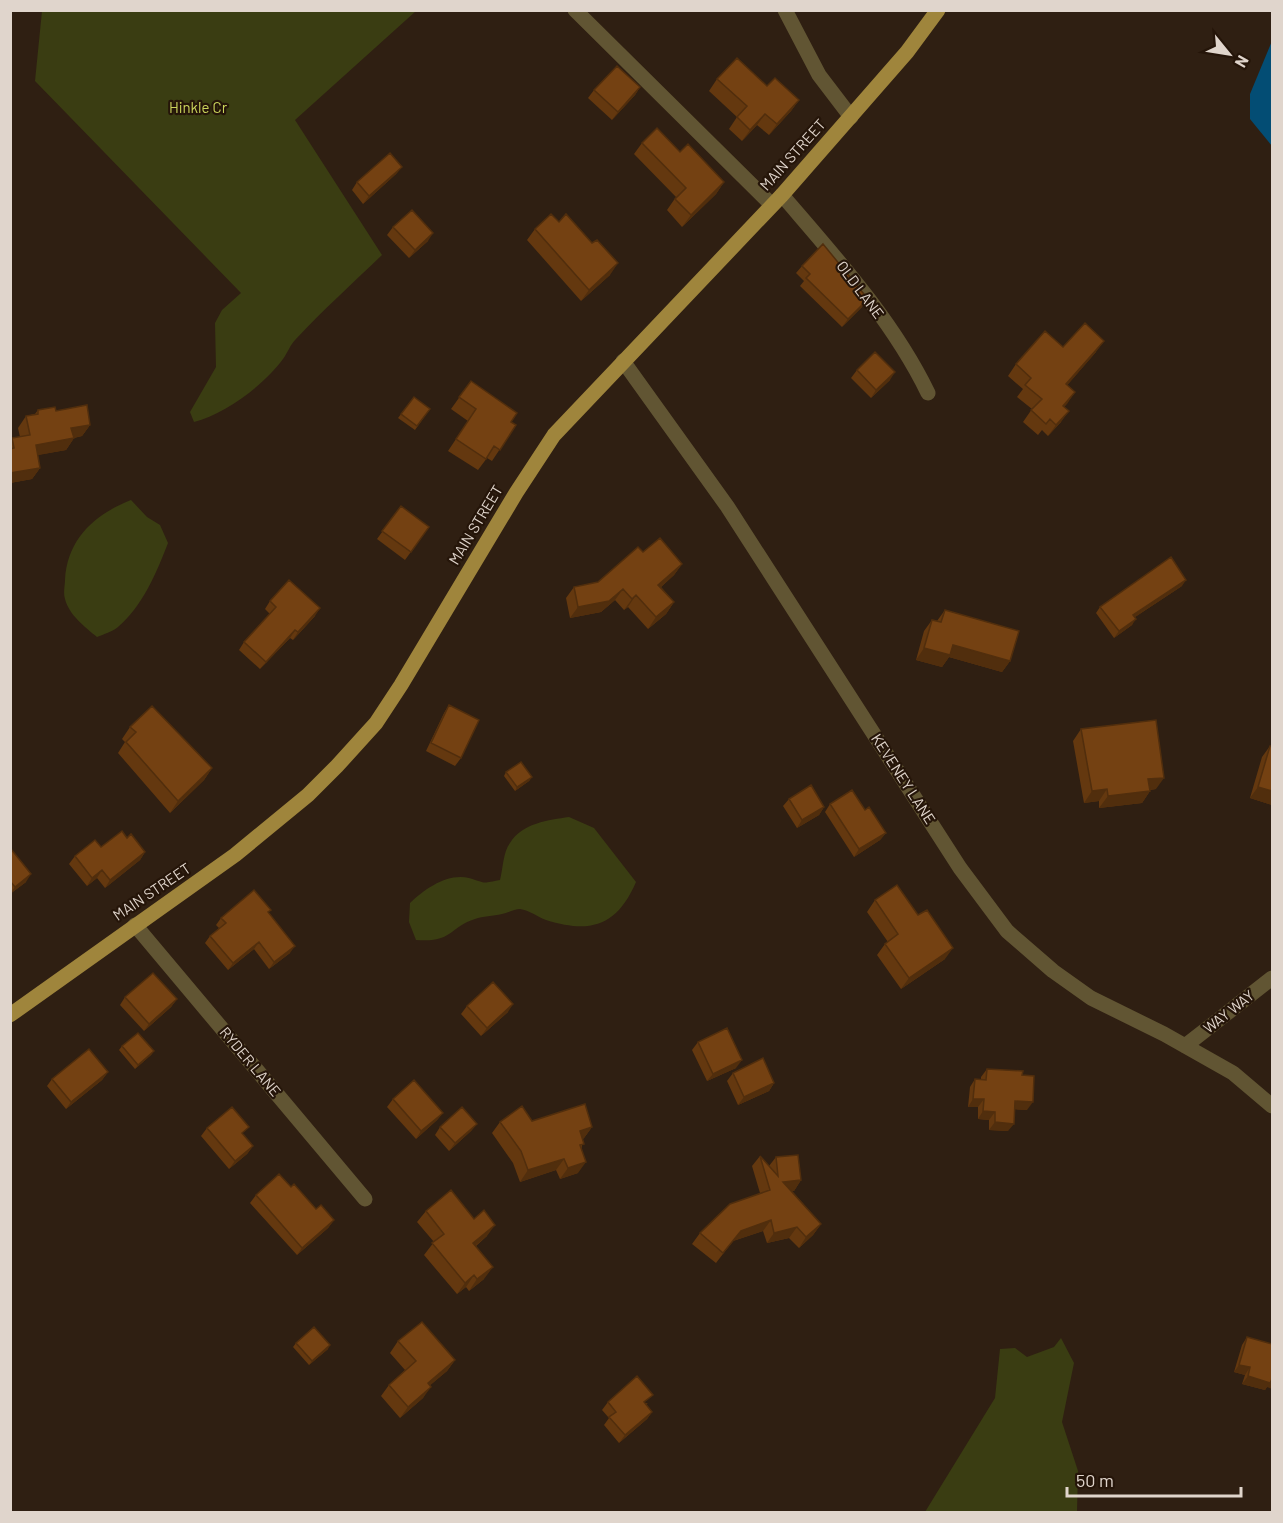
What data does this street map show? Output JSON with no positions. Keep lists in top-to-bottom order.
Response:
{
  "streets": {
    "main road": ["MAIN STREET"],
    "street": [
      "OLD LANE",
      "KEVENEY LANE",
      "WAY WAY",
      "RYDER LANE"
    ]
  },
  "crossings": [
    ["MAIN STREET", "OLD LANE"],
    ["MAIN STREET", "KEVENEY LANE"],
    ["MAIN STREET", "RYDER LANE"],
    ["KEVENEY LANE", "WAY WAY"]
  ],
  "parks": ["Hinkle Cr"],
  "scale_bar": "50 m",
  "north": "bottom right"
}
